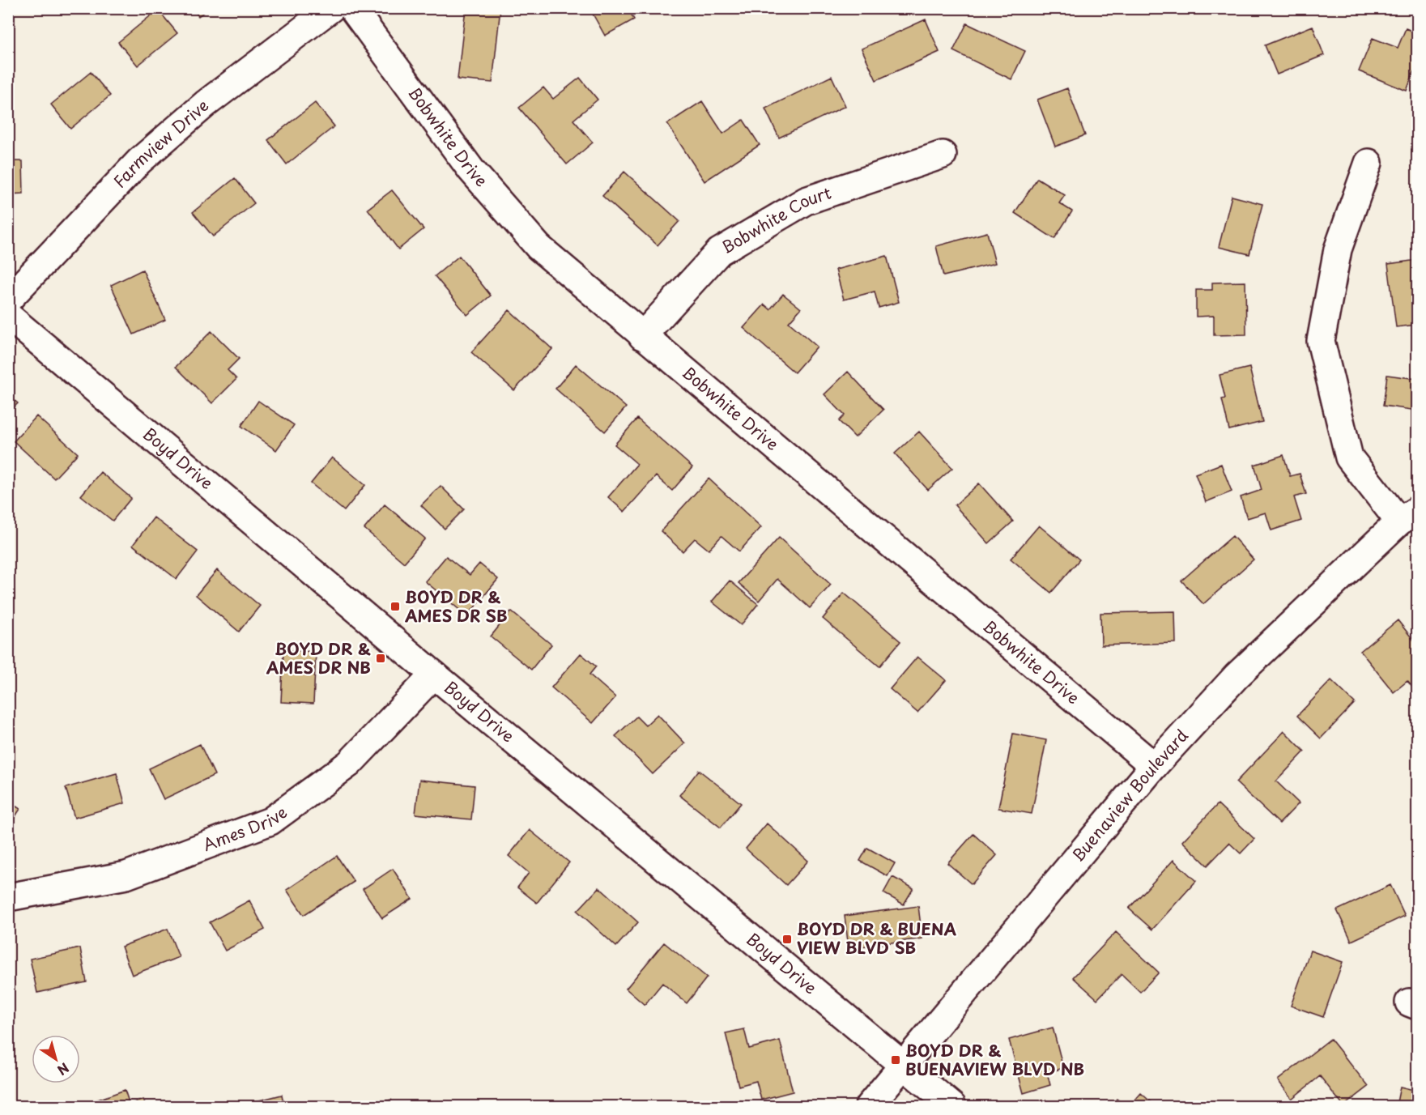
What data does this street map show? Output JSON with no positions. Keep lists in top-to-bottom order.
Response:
{
  "streets": {
    "street": [
      "Bobwhite Drive",
      "Farmview Drive",
      "Bobwhite Court",
      "Boyd Drive",
      "Buenaview Boulevard",
      "Ames Drive"
    ]
  },
  "crossings": [
    ["Bobwhite Drive", "Bobwhite Court"],
    ["Bobwhite Drive", "Buenaview Boulevard"],
    ["Boyd Drive", "Buenaview Boulevard"],
    ["Boyd Drive", "Ames Drive"]
  ],
  "places": {
    "transit": [
      "BOYD DR & AMES DR SB",
      "BOYD DR & AMES DR NB",
      "BOYD DR & BUENA VIEW BLVD SB",
      "BOYD DR & BUENAVIEW BLVD NB"
    ]
  },
  "north": "bottom right"
}
